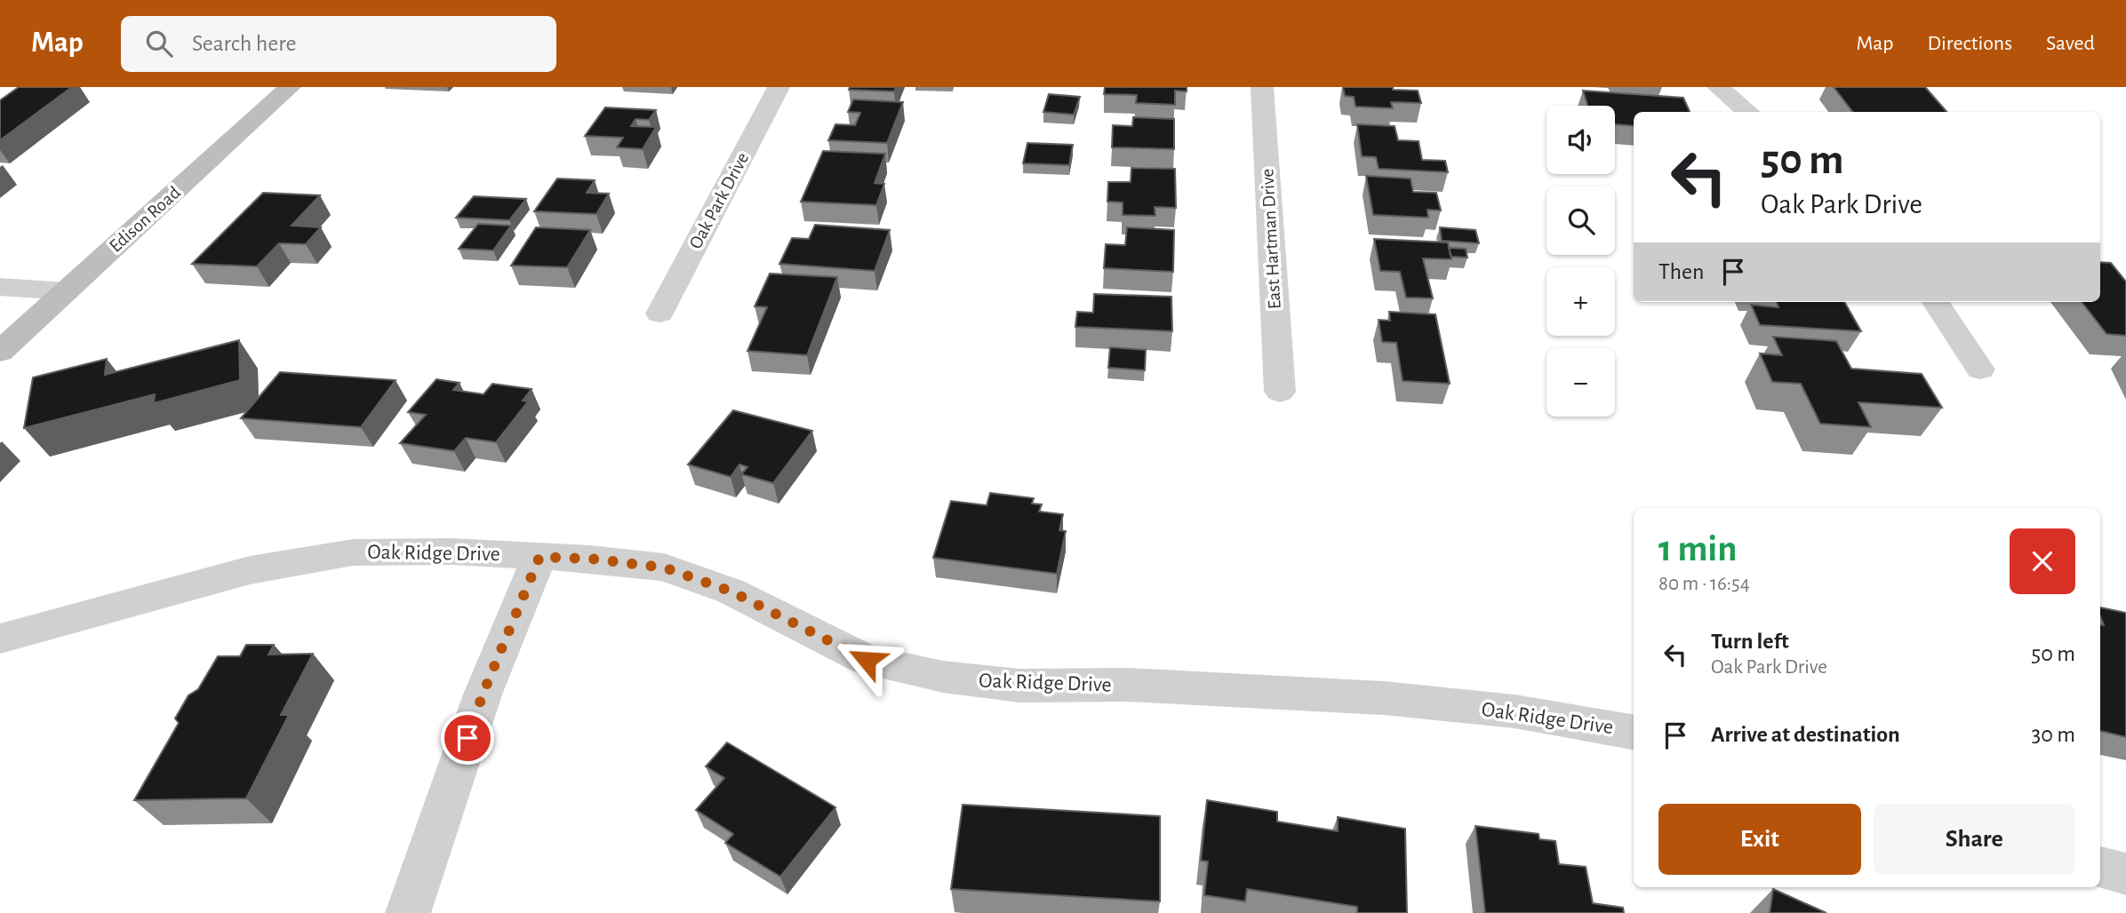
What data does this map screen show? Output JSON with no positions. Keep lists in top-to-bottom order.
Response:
{
  "streets": {
    "main road": ["Edison Road"],
    "street": ["Oak Park Drive", "East Hartman Drive", "Oak Ridge Drive"]
  },
  "page": {
    "header": "Map",
    "search": "Search here",
    "nav": ["Map", "Directions", "Saved"],
    "map_buttons": ["+", "−"],
    "turn": ["50 m", "Oak Park Drive"],
    "then": "Then",
    "heading": ["1 min", "80 m · 16:54"],
    "list": [
      {
        "name": "Turn left",
        "note": "Oak Park Drive",
        "value": "50 m"
      },
      {
        "name": "Arrive at destination",
        "value": "30 m"
      }
    ],
    "buttons": ["Exit", "Share"]
  }
}
